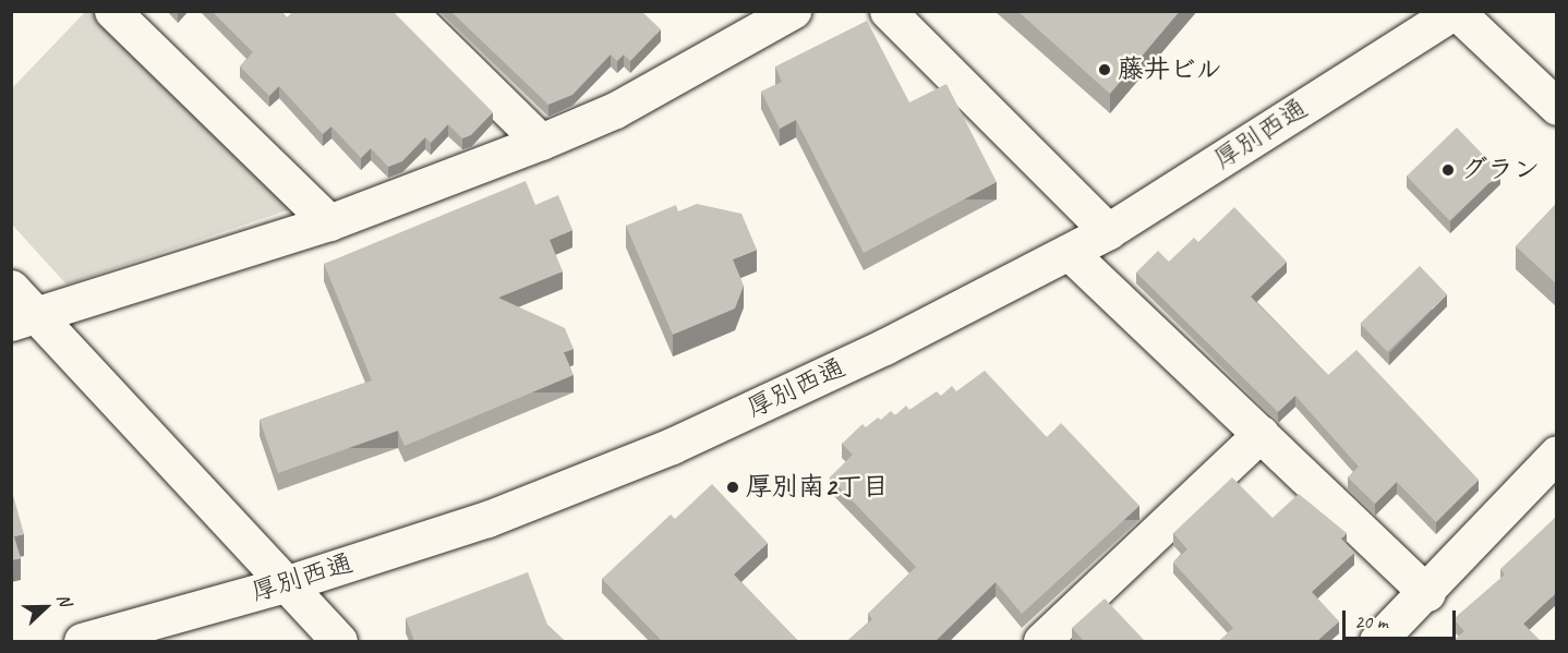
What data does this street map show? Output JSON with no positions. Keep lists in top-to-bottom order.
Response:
{
  "streets": {
    "street": ["厚別西通"]
  },
  "places": ["藤井ビル", "グラン", "厚別南2丁目"],
  "scale_bar": "20 m",
  "north": "right"
}
